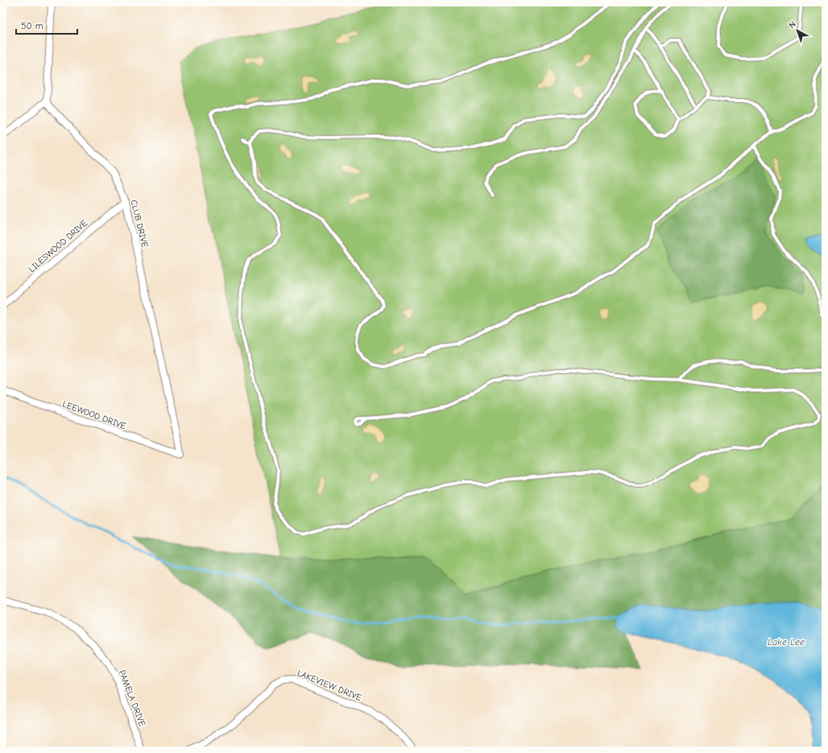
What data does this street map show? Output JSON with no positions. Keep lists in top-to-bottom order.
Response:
{
  "streets": {
    "street": [
      "CLUB DRIVE",
      "LILESWOOD DRIVE",
      "LEEWOOD DRIVE",
      "LAKEVIEW DRIVE",
      "PAMELA DRIVE"
    ]
  },
  "crossings": [
    ["CLUB DRIVE", "LILESWOOD DRIVE"],
    ["CLUB DRIVE", "LEEWOOD DRIVE"]
  ],
  "water": ["Lake Lee"],
  "scale_bar": "50 m",
  "north": "top left"
}
